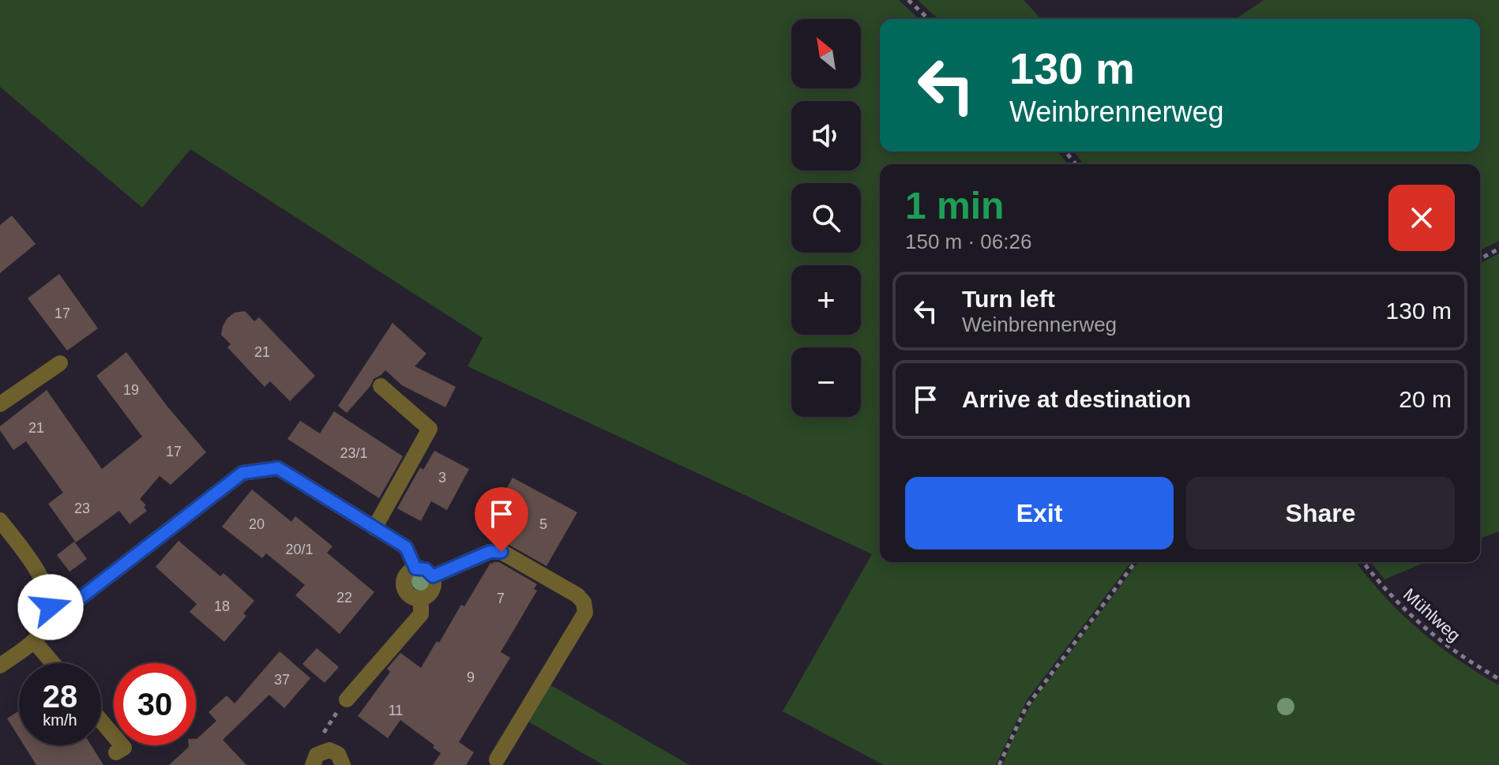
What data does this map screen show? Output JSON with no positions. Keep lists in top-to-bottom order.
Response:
{
  "streets": {
    "path": ["Mühlweg"]
  },
  "house_numbers": [
    "17",
    "21",
    "19",
    "21",
    "17",
    "23/1",
    "3",
    "23",
    "20",
    "5",
    "20/1",
    "22",
    "7",
    "18",
    "9",
    "37",
    "11"
  ],
  "north": "top left",
  "page": {
    "map_buttons": ["+", "−"],
    "turn": ["130 m", "Weinbrennerweg"],
    "heading": ["1 min", "150 m · 06:26"],
    "list": [
      {
        "name": "Turn left",
        "note": "Weinbrennerweg",
        "value": "130 m"
      },
      {
        "name": "Arrive at destination",
        "value": "20 m"
      }
    ],
    "buttons": ["Exit", "Share"],
    "speed": "28 km/h",
    "limit": "30"
  }
}
